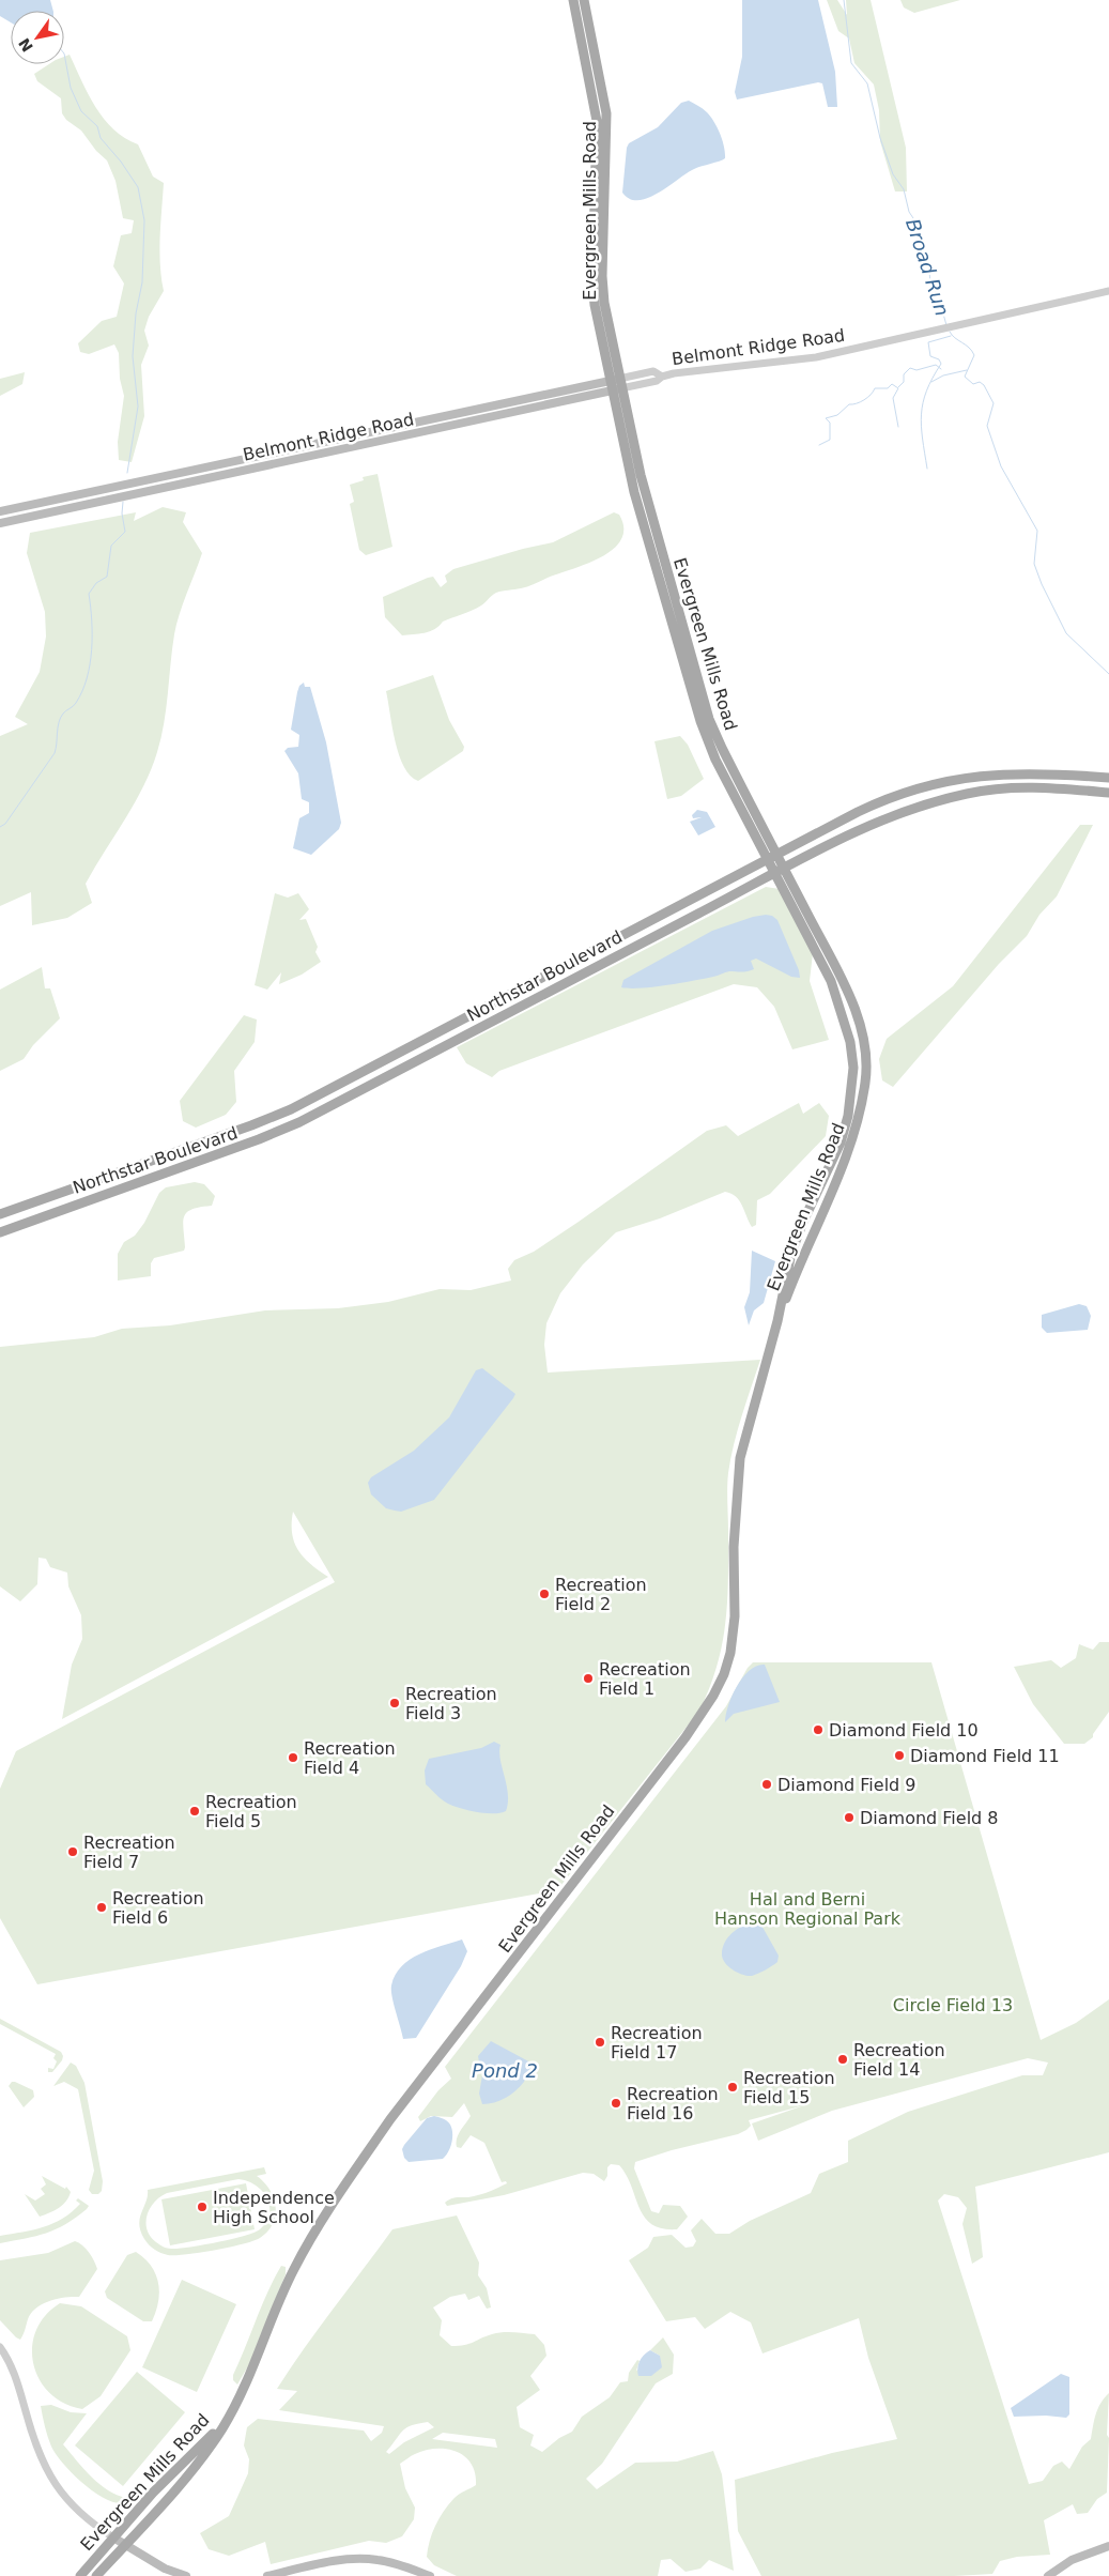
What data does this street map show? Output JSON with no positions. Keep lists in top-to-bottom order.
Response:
{
  "streets": {
    "main road": ["Evergreen Mills Road", "Belmont Ridge Road", "Northstar Boulevard"]
  },
  "crossings": [
    ["Evergreen Mills Road", "Belmont Ridge Road"],
    ["Evergreen Mills Road", "Northstar Boulevard"]
  ],
  "water": ["Broad Run", "Pond 2"],
  "parks": ["Hal and Berni Hanson Regional Park", "Circle Field 13"],
  "places": [
    "Recreation Field 2",
    "Recreation Field 1",
    "Recreation Field 3",
    "Diamond Field 10",
    "Diamond Field 11",
    "Recreation Field 4",
    "Diamond Field 9",
    "Recreation Field 5",
    "Diamond Field 8",
    "Recreation Field 7",
    "Recreation Field 6",
    "Recreation Field 17",
    "Recreation Field 14",
    "Recreation Field 15",
    "Recreation Field 16",
    "Independence High School"
  ],
  "north": "bottom left"
}
